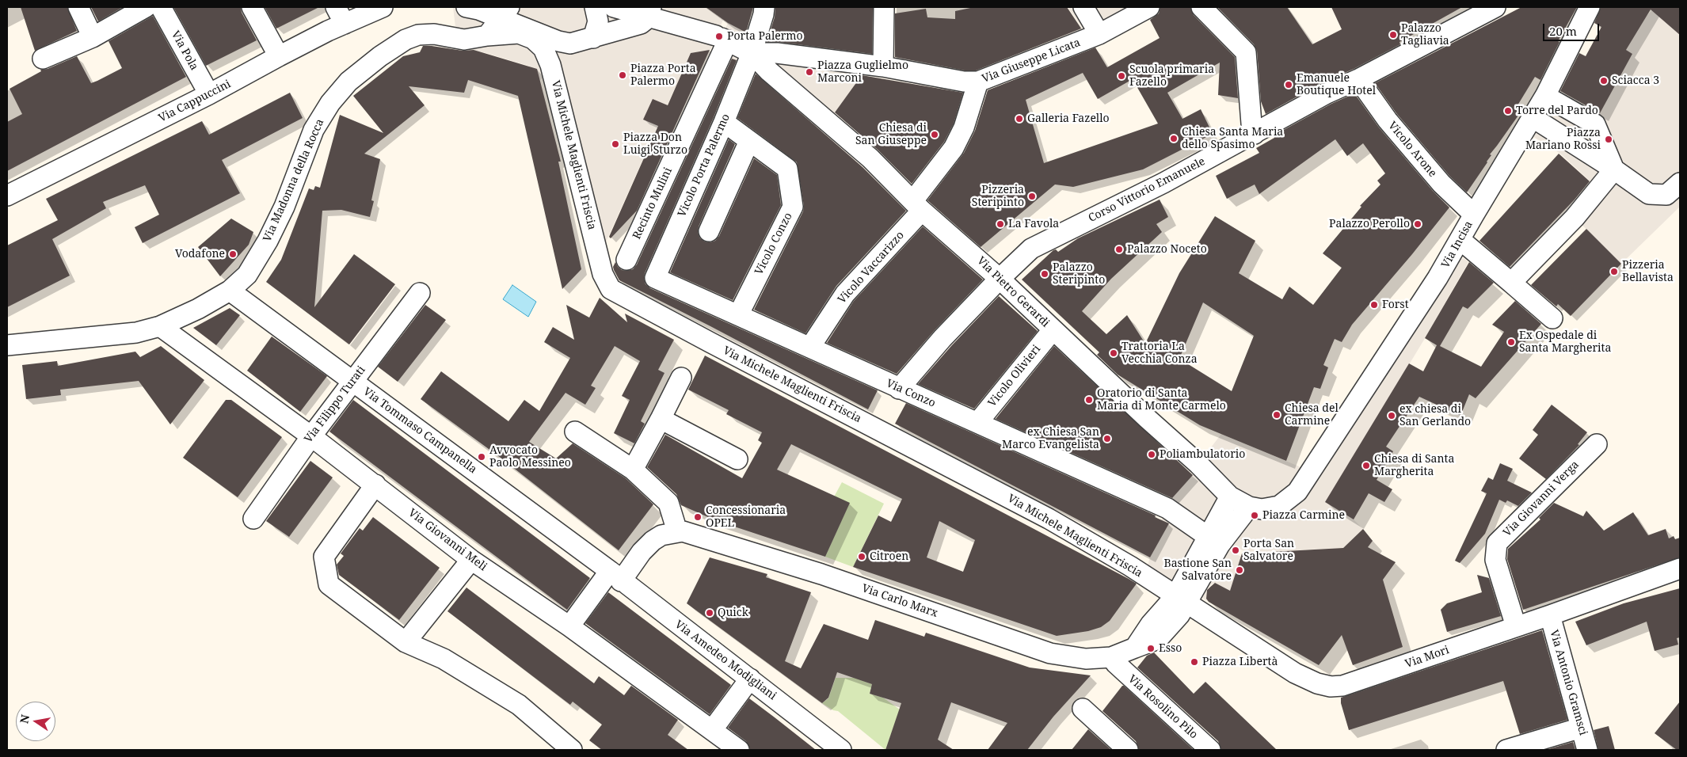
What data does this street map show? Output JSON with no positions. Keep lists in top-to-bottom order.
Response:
{
  "streets": {
    "street": [
      "Via Pola",
      "Via Giuseppe Licata",
      "Via Cappuccini",
      "Vicolo Arone",
      "Via Michele Maglienti Friscia",
      "Vicolo Porta Palermo",
      "Via Madonna della Rocca",
      "Corso Vittorio Emanuele",
      "Recinto Mulini",
      "Vicolo Conzo",
      "Via Incisa",
      "Vicolo Vaccarizzo",
      "Via Pietro Gerardi",
      "Vicolo Olivieri",
      "Via Conzo",
      "Via Filippo Turati",
      "Via Tommaso Campanella",
      "Via Giovanni Verga",
      "Via Giovanni Meli",
      "Via Carlo Marx",
      "Via Mori",
      "Via Amedeo Modigliani",
      "Via Antonio Gramsci",
      "Via Rosolino Pilo"
    ]
  },
  "crossings": [
    ["Via Pola", "Via Cappuccini"],
    ["Via Giuseppe Licata", "Vicolo Porta Palermo"],
    ["Via Giuseppe Licata", "Vicolo Vaccarizzo"],
    ["Via Giuseppe Licata", "Via Pietro Gerardi"],
    ["Vicolo Arone", "Corso Vittorio Emanuele"],
    ["Vicolo Arone", "Via Incisa"],
    ["Via Michele Maglienti Friscia", "Via Madonna della Rocca"],
    ["Via Michele Maglienti Friscia", "Via Carlo Marx"],
    ["Via Michele Maglienti Friscia", "Via Mori"],
    ["Vicolo Porta Palermo", "Vicolo Conzo"],
    ["Vicolo Porta Palermo", "Via Pietro Gerardi"],
    ["Vicolo Porta Palermo", "Via Conzo"],
    ["Via Madonna della Rocca", "Via Tommaso Campanella"],
    ["Via Madonna della Rocca", "Via Giovanni Meli"],
    ["Corso Vittorio Emanuele", "Via Pietro Gerardi"],
    ["Corso Vittorio Emanuele", "Via Conzo"],
    ["Vicolo Conzo", "Via Conzo"],
    ["Via Incisa", "Via Pietro Gerardi"],
    ["Vicolo Vaccarizzo", "Via Pietro Gerardi"],
    ["Vicolo Vaccarizzo", "Via Conzo"],
    ["Via Pietro Gerardi", "Vicolo Olivieri"],
    ["Vicolo Olivieri", "Via Conzo"],
    ["Via Conzo", "Via Carlo Marx"],
    ["Via Filippo Turati", "Via Tommaso Campanella"],
    ["Via Filippo Turati", "Via Giovanni Meli"],
    ["Via Tommaso Campanella", "Via Carlo Marx"],
    ["Via Tommaso Campanella", "Via Amedeo Modigliani"],
    ["Via Giovanni Verga", "Via Mori"],
    ["Via Giovanni Meli", "Via Carlo Marx"],
    ["Via Carlo Marx", "Via Mori"],
    ["Via Carlo Marx", "Via Amedeo Modigliani"],
    ["Via Carlo Marx", "Via Rosolino Pilo"],
    ["Via Mori", "Via Antonio Gramsci"]
  ],
  "places": [
    "Palazzo Tagliavia",
    "Porta Palermo",
    "Piazza Guglielmo Marconi",
    "Piazza Porta Palermo",
    "Scuola primaria Fazello",
    "Sciacca 3",
    "Emanuele Boutique Hotel",
    "Torre del Pardo",
    "Galleria Fazello",
    "Chiesa di San Giuseppe",
    "Chiesa Santa Maria dello Spasimo",
    "Piazza Mariano Rossi",
    "Piazza Don Luigi Sturzo",
    "Pizzeria Steripinto",
    "La Favola",
    "Palazzo Perollo",
    "Palazzo Noceto",
    "Vodafone",
    "Pizzeria Bellavista",
    "Palazzo Steripinto",
    "Forst",
    "Ex Ospedale di Santa Margherita",
    "Trattoria La Vecchia Conza",
    "Oratorio di Santa Maria di Monte Carmelo",
    "Chiesa del Carmine",
    "ex chiesa di San Gerlando",
    "ex Chiesa San Marco Evangelista",
    "Poliambulatorio",
    "Avvocato Paolo Messineo",
    "Chiesa di Santa Margherita",
    "Piazza Carmine",
    "Concessionaria OPEL",
    "Porta San Salvatore",
    "Citroen",
    "Bastione San Salvatore",
    "Quick",
    "Esso",
    "Piazza Libertà"
  ],
  "scale_bar": "20 m",
  "north": "left"
}
